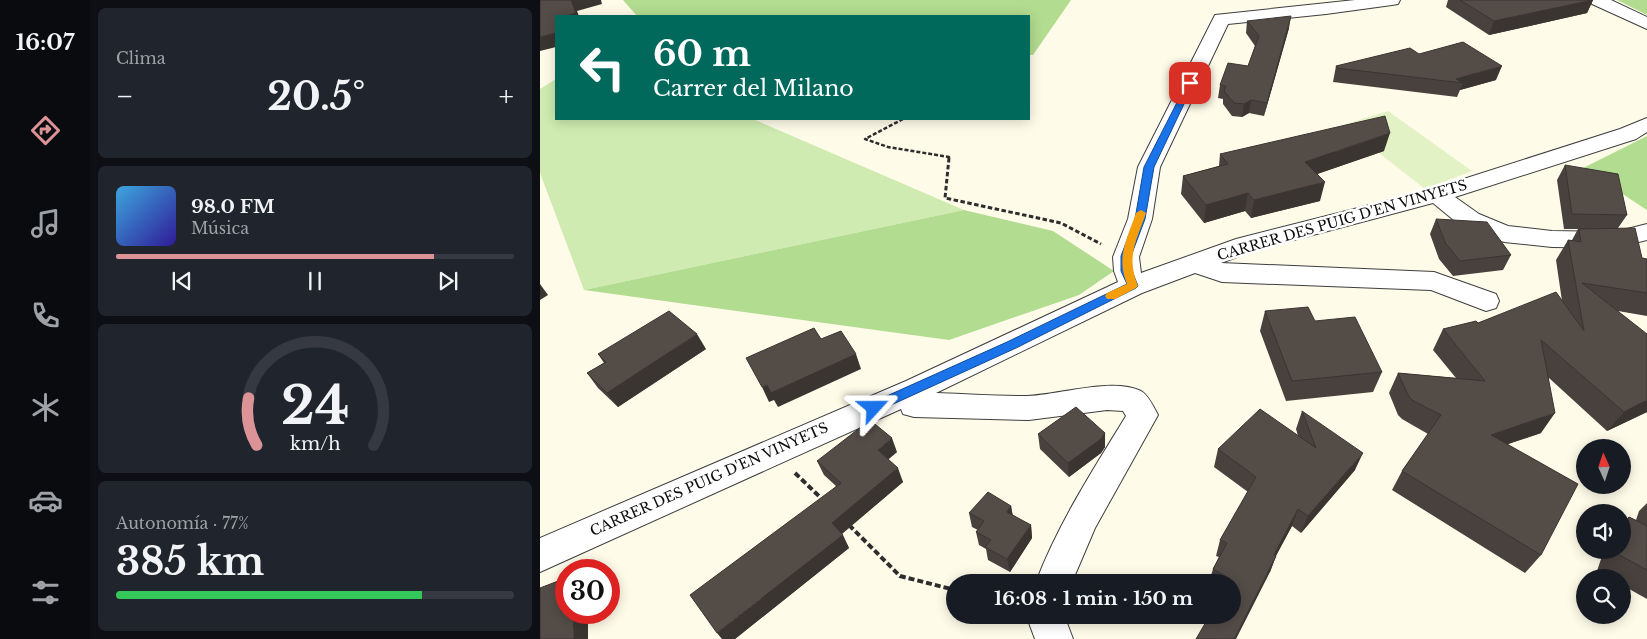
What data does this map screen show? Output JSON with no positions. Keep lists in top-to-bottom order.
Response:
{
  "streets": {
    "street": ["CARRER DES PUIG D'EN VINYETS"]
  },
  "north": "top",
  "page": {
    "tabs": "16:07",
    "tile": [
      "Clima",
      ["Autonomía · 77%", "385 km"]
    ],
    "turn": ["60 m", "Carrer del Milano"],
    "heat": ["−", "20.5°", "+"],
    "song": ["98.0 FM", "Música"],
    "limit": "30",
    "trip": "16:08 · 1 min · 150 m",
    "gauge": ["24", "km/h"]
  }
}
